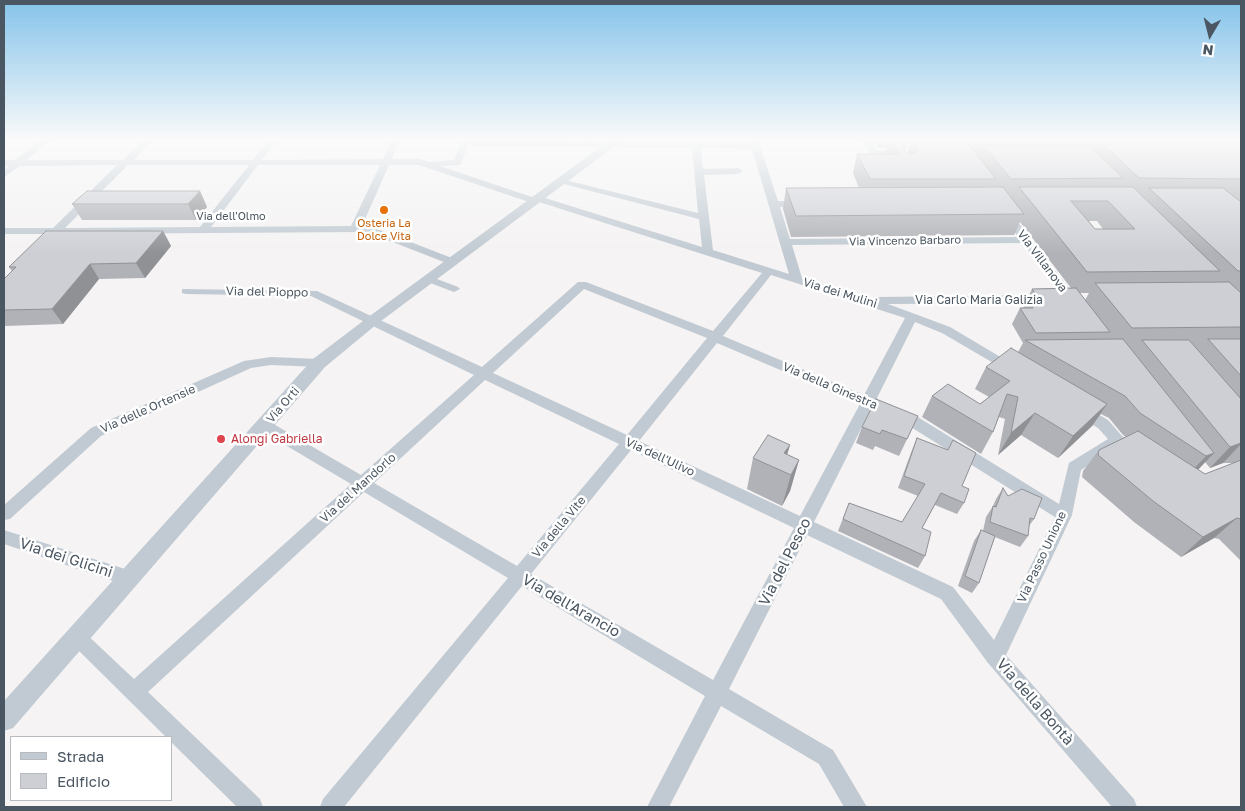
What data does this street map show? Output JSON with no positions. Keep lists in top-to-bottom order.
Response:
{
  "streets": {
    "street": [
      "Via dell'Olmo",
      "Via Vincenzo Barbaro",
      "Via Villanova",
      "Via del Pioppo",
      "Via dei Mulini",
      "Via Carlo Maria Galizia",
      "Via della Ginestra",
      "Via Orti",
      "Via delle Ortensie",
      "Via dell'Ulivo",
      "Via del Mandorlo",
      "Via della Vite",
      "Via Passo Unione",
      "Via dei Glicini",
      "Via del Pesco",
      "Via dell'Arancio",
      "Via della Bontà"
    ]
  },
  "crossings": [
    ["Via dell'Olmo", "Via Orti"],
    ["Via Vincenzo Barbaro", "Via Villanova"],
    ["Via Villanova", "Via Carlo Maria Galizia"],
    ["Via del Pioppo", "Via Orti"],
    ["Via del Pioppo", "Via dell'Ulivo"],
    ["Via dei Mulini", "Via Carlo Maria Galizia"],
    ["Via dei Mulini", "Via Orti"],
    ["Via dei Mulini", "Via della Vite"],
    ["Via dei Mulini", "Via del Pesco"],
    ["Via Carlo Maria Galizia", "Via del Pesco"],
    ["Via della Ginestra", "Via del Mandorlo"],
    ["Via della Ginestra", "Via della Vite"],
    ["Via della Ginestra", "Via Passo Unione"],
    ["Via della Ginestra", "Via del Pesco"],
    ["Via Orti", "Via delle Ortensie"],
    ["Via Orti", "Via dell'Ulivo"],
    ["Via Orti", "Via dei Glicini"],
    ["Via Orti", "Via dell'Arancio"],
    ["Via dell'Ulivo", "Via del Mandorlo"],
    ["Via dell'Ulivo", "Via della Vite"],
    ["Via dell'Ulivo", "Via del Pesco"],
    ["Via dell'Ulivo", "Via della Bontà"],
    ["Via del Mandorlo", "Via dell'Arancio"],
    ["Via della Vite", "Via dell'Arancio"],
    ["Via Passo Unione", "Via della Bontà"],
    ["Via del Pesco", "Via dell'Arancio"]
  ],
  "places": ["Osteria La Dolce Vita", "Alongi Gabriella"],
  "legend": ["Strada", "Edificio"],
  "north": "bottom"
}
